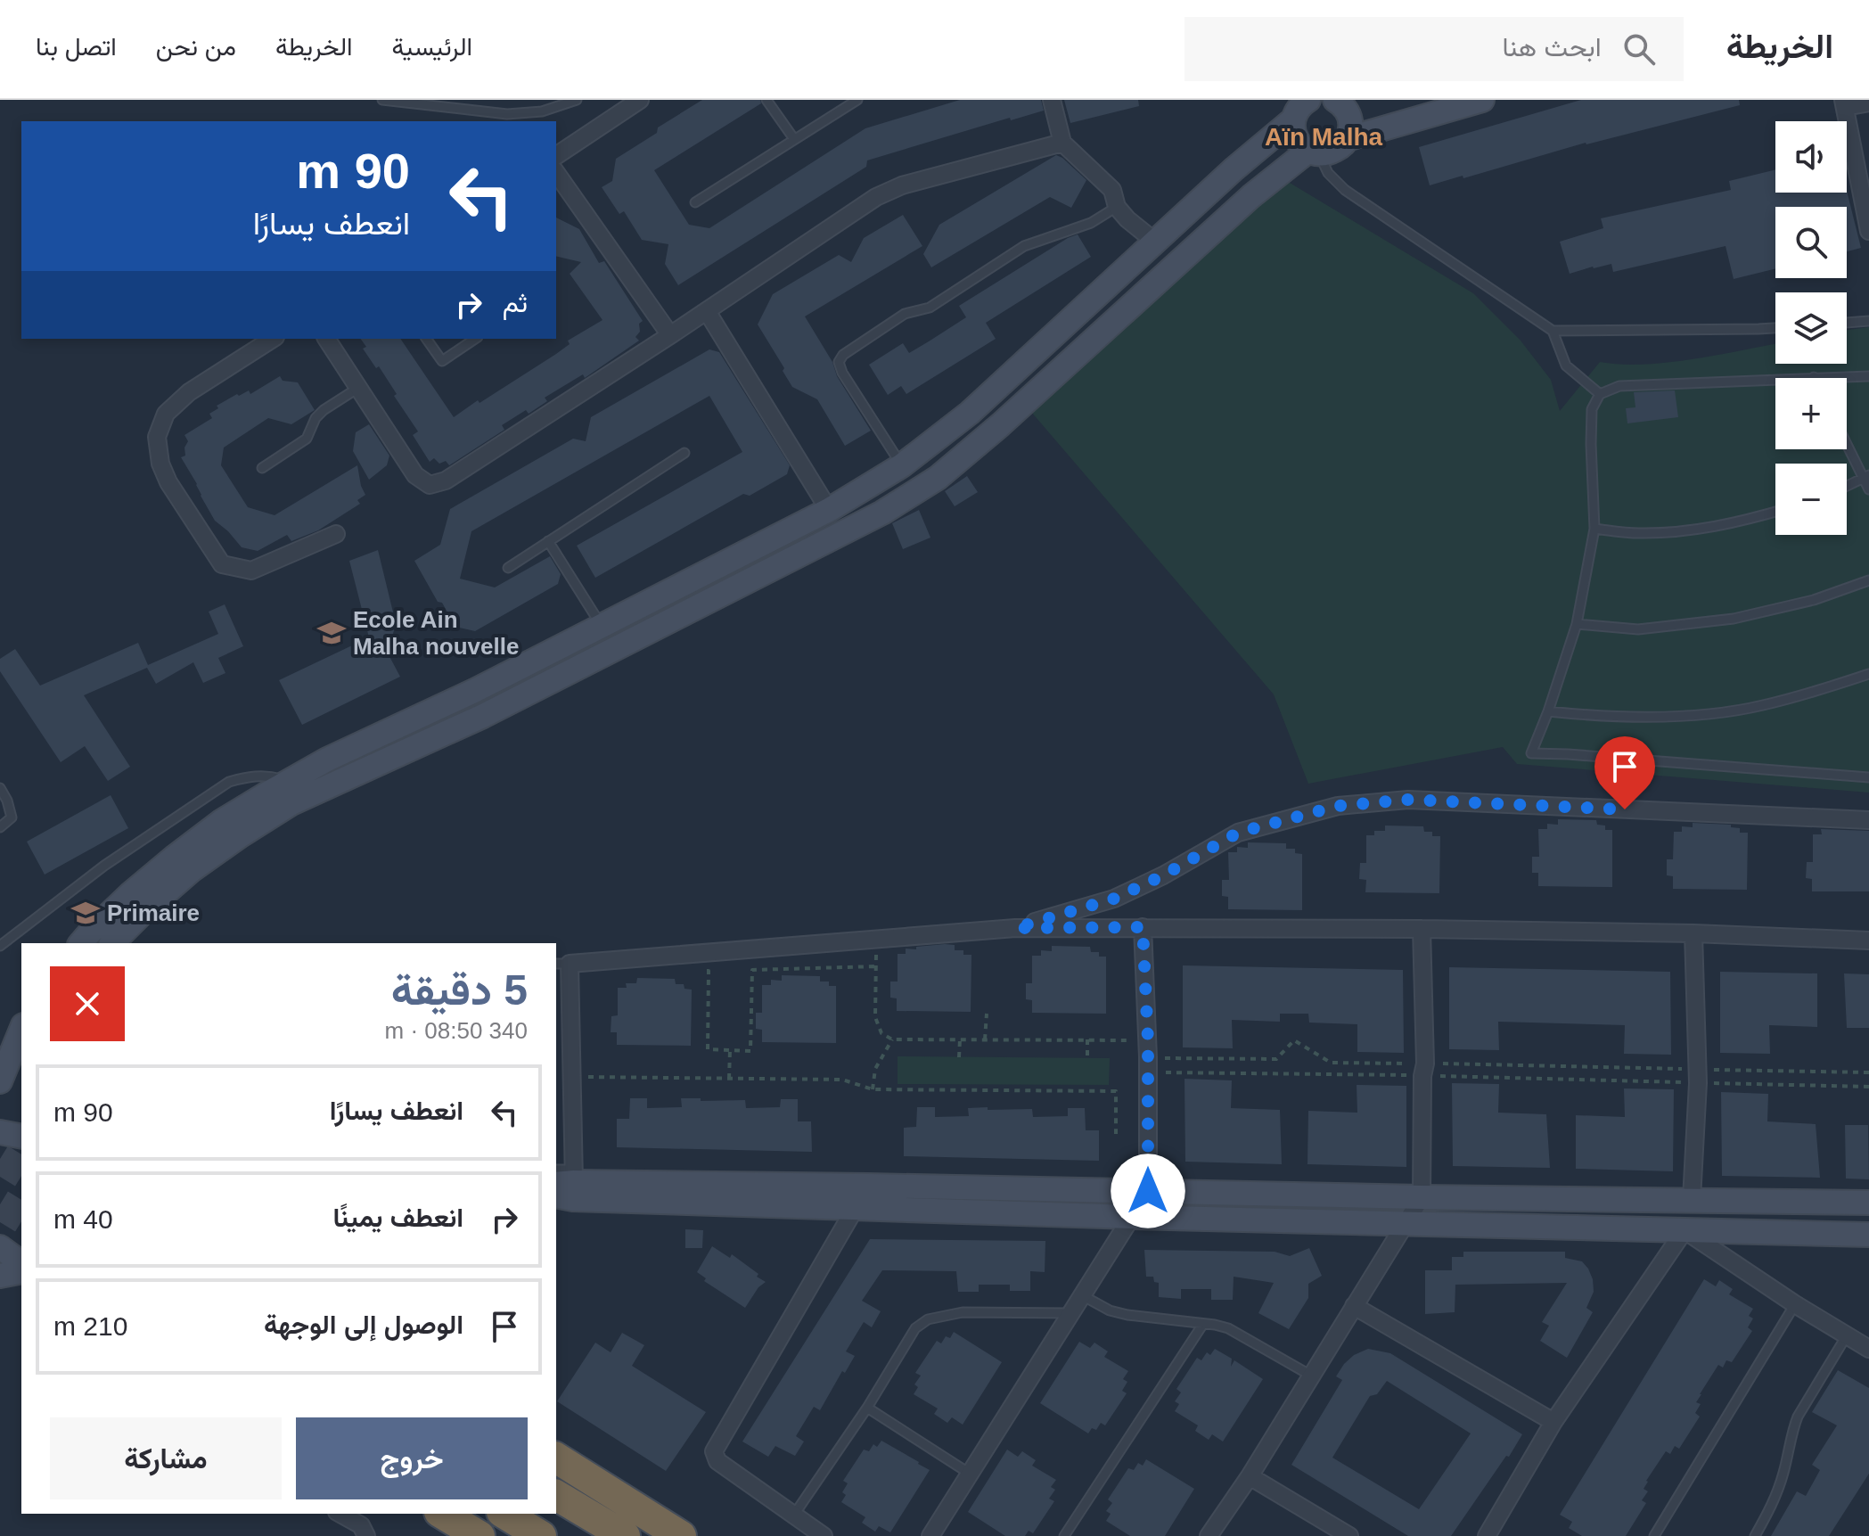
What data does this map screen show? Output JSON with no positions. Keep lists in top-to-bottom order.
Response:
{
  "districts": ["Aïn Malha"],
  "places": {
    "school or university": ["Ecole Ain Malha nouvelle", "Primaire"]
  },
  "page": {
    "header": "الخريطة",
    "search": "ابحث هنا",
    "nav": [
      "الرئيسية",
      "الخريطة",
      "من نحن",
      "اتصل بنا"
    ],
    "map_buttons": ["+", "−"],
    "turn": ["90 m", "انعطف يسارًا"],
    "then": "ثم",
    "heading": ["5 دقيقة", "340 m · 08:50"],
    "list": [
      {
        "name": "انعطف يسارًا",
        "value": "90 m"
      },
      {
        "name": "انعطف يمينًا",
        "value": "40 m"
      },
      {
        "name": "الوصول إلى الوجهة",
        "value": "210 m"
      }
    ],
    "buttons": ["خروج", "مشاركة"]
  }
}
